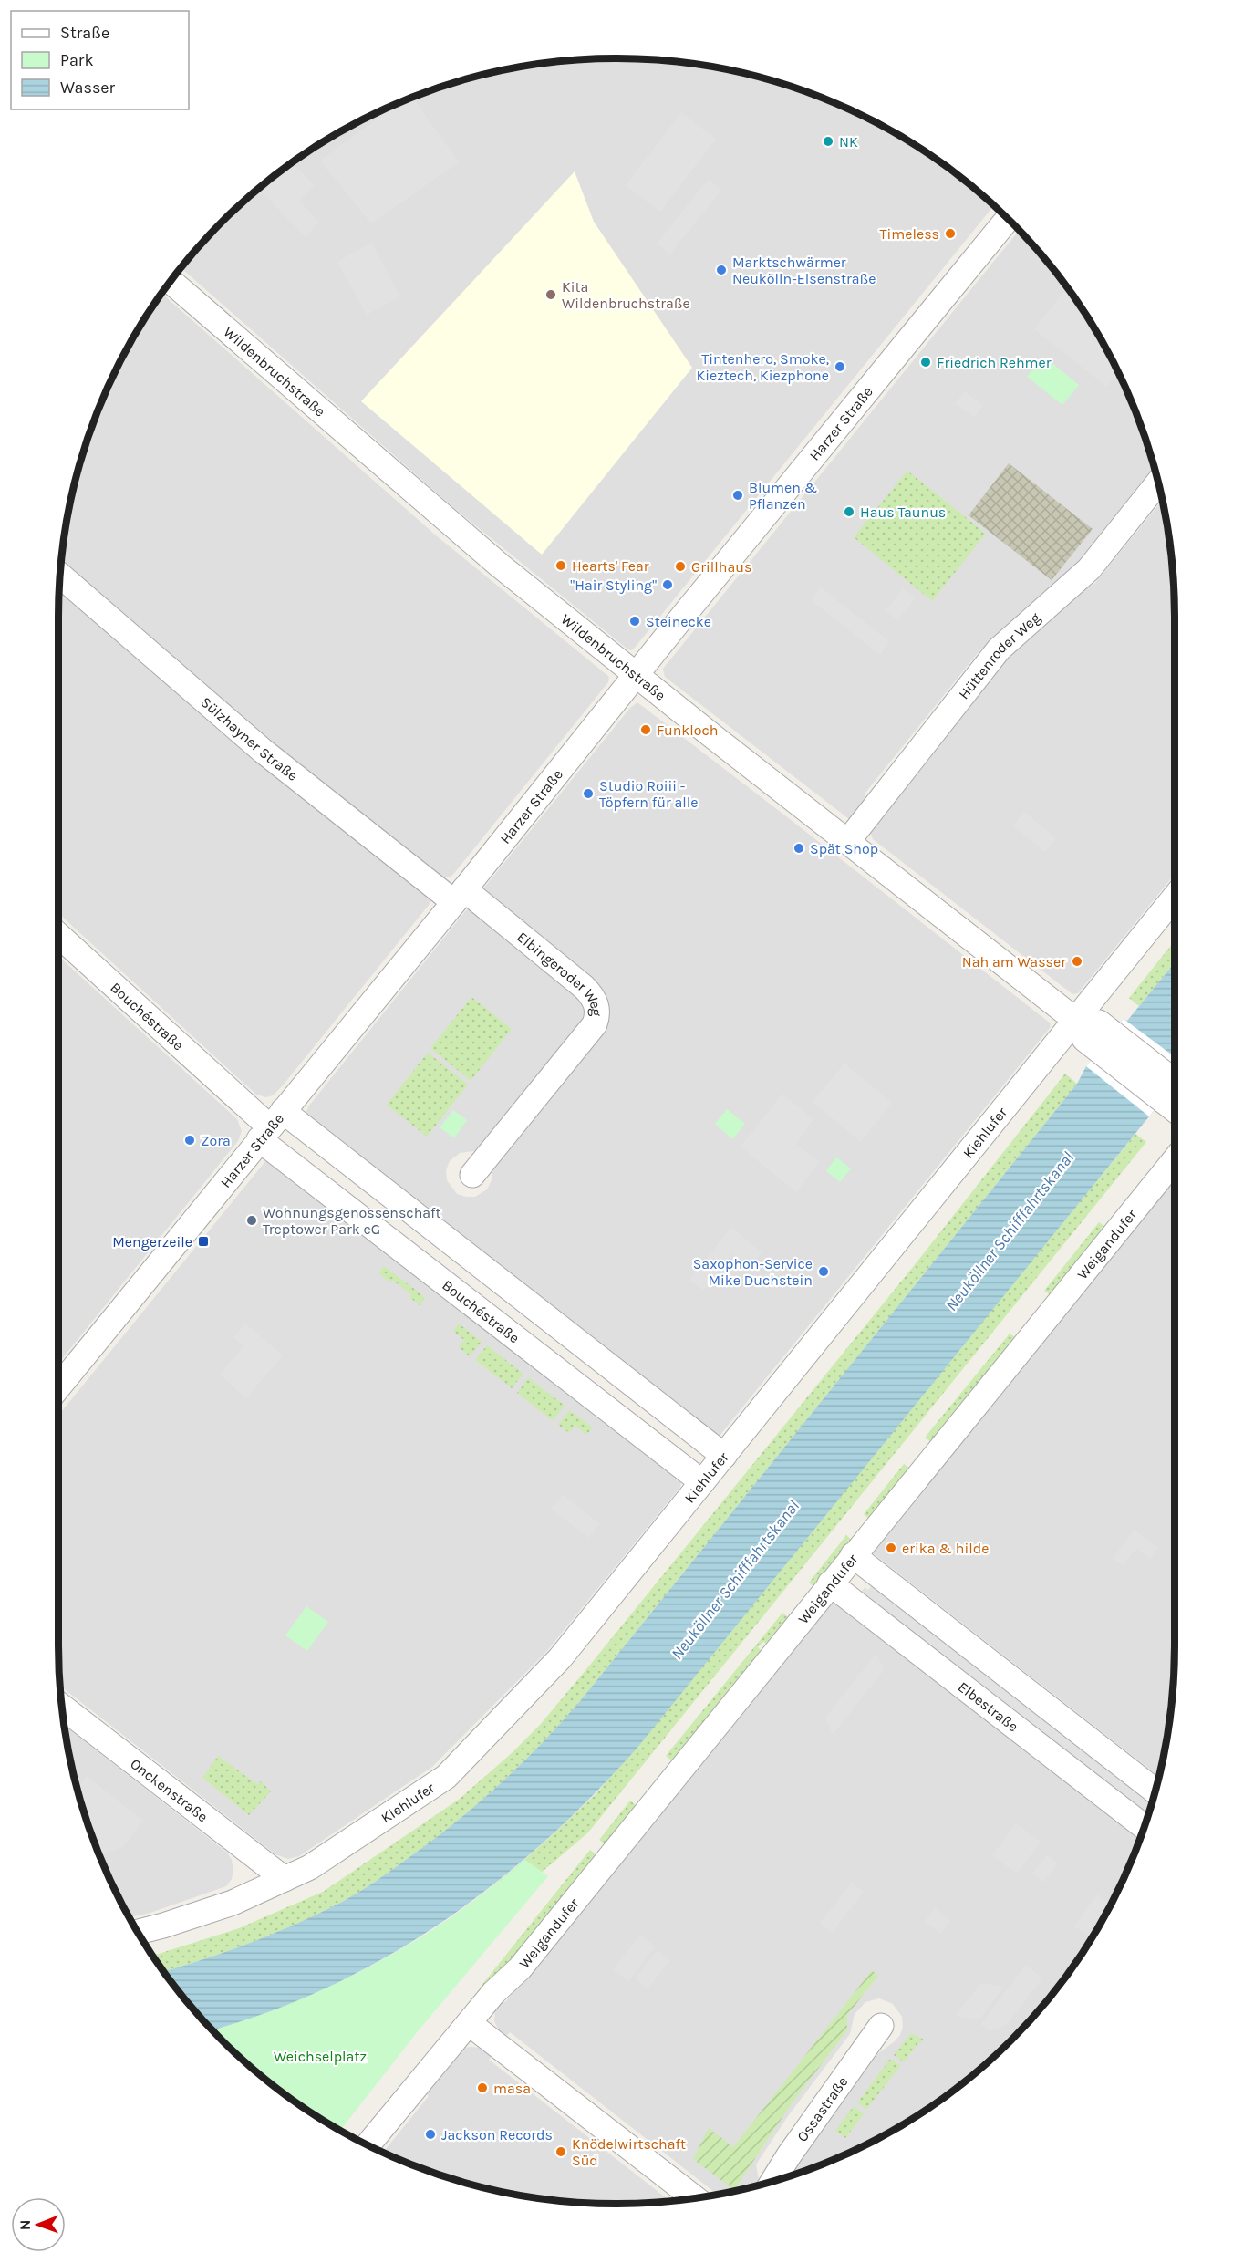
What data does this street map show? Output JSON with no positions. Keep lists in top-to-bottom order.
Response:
{
  "streets": {
    "street": [
      "Wildenbruchstraße",
      "Harzer Straße",
      "Hüttenroder Weg",
      "Sülzhayner Straße",
      "Elbingeroder Weg",
      "Bouchéstraße",
      "Kiehlufer",
      "Weigandufer",
      "Elbestraße",
      "Onckenstraße",
      "Ossastraße"
    ]
  },
  "crossings": [
    ["Wildenbruchstraße", "Harzer Straße"],
    ["Wildenbruchstraße", "Hüttenroder Weg"],
    ["Wildenbruchstraße", "Kiehlufer"],
    ["Harzer Straße", "Sülzhayner Straße"],
    ["Harzer Straße", "Elbingeroder Weg"],
    ["Harzer Straße", "Bouchéstraße"],
    ["Sülzhayner Straße", "Elbingeroder Weg"],
    ["Bouchéstraße", "Kiehlufer"],
    ["Kiehlufer", "Onckenstraße"],
    ["Weigandufer", "Elbestraße"]
  ],
  "water": ["Neuköllner Schifffahrtskanal"],
  "parks": ["Weichselplatz"],
  "places": {
    "other": [
      "NK",
      "Timeless",
      "Marktschwärmer Neukölln-Elsenstraße",
      "Kita Wildenbruchstraße",
      "Friedrich Rehmer",
      "Tintenhero, Smoke, Kieztech, Kiezphone",
      "Blumen & Pflanzen",
      "Haus Taunus",
      "Hearts' Fear",
      "Grillhaus",
      "\"Hair Styling\"",
      "Steinecke",
      "Funkloch",
      "Studio Roiii - Töpfern für alle",
      "Spät Shop",
      "Nah am Wasser",
      "Zora",
      "Wohnungsgenossenschaft Treptower Park eG",
      "Saxophon-Service Mike Duchstein",
      "erika & hilde",
      "masa",
      "Jackson Records",
      "Knödelwirtschaft Süd"
    ],
    "transit": ["Mengerzeile"]
  },
  "legend": ["Straße", "Park", "Wasser"],
  "north": "left"
}
